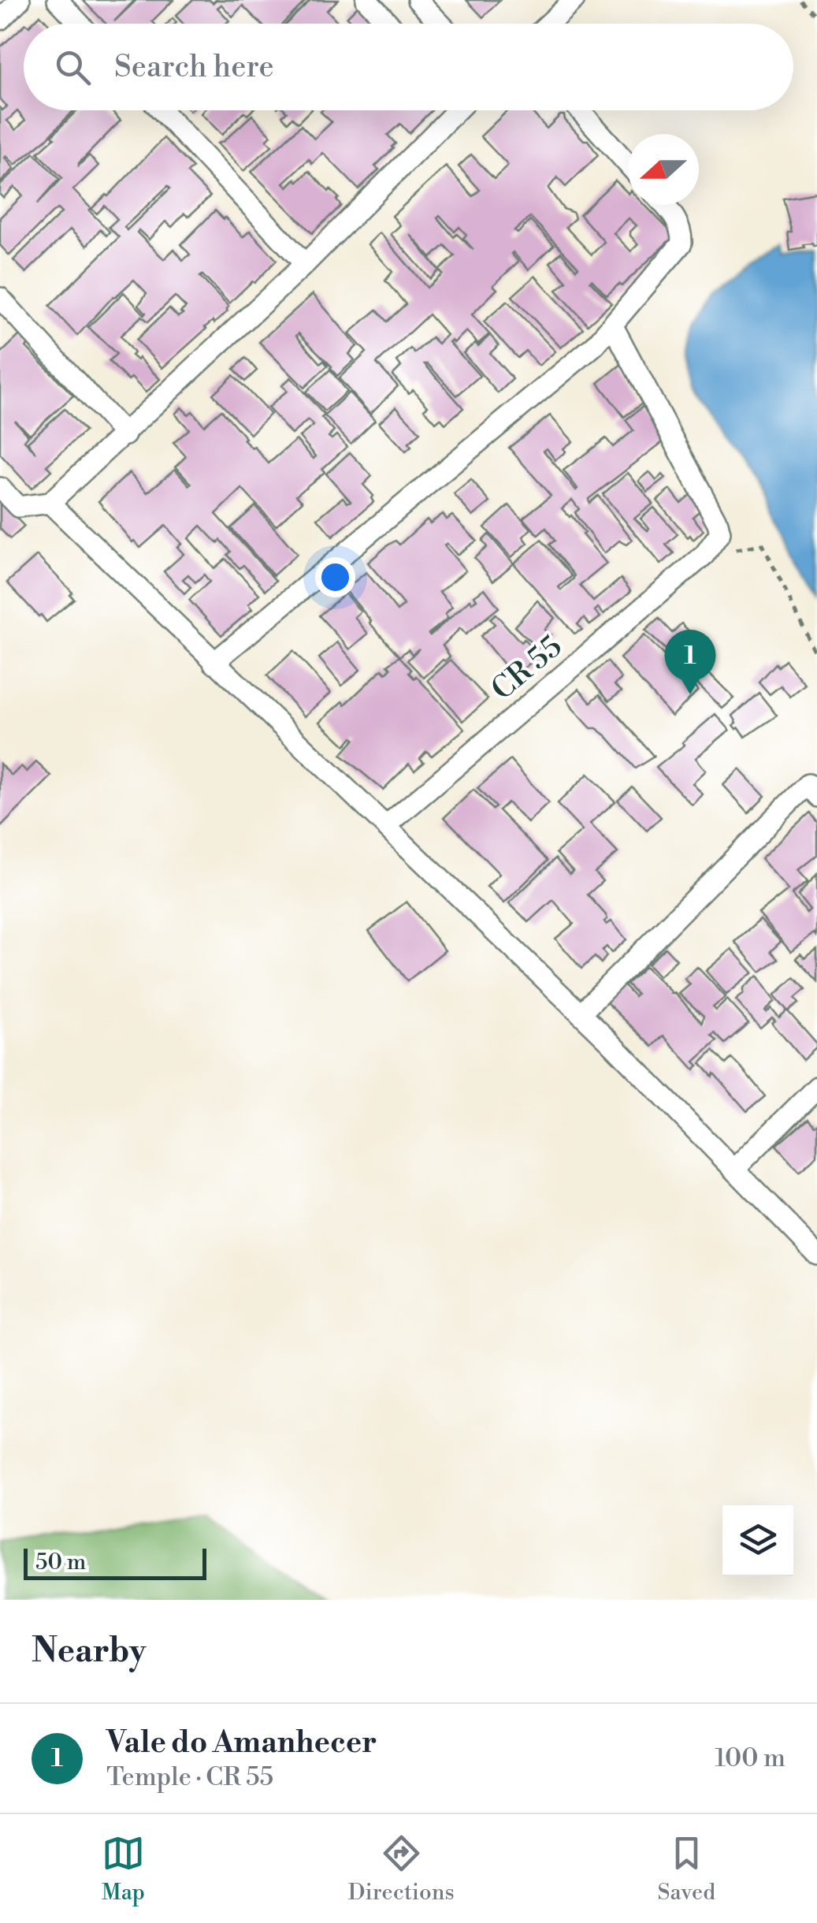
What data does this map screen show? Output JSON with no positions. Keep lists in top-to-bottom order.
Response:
{
  "streets": {
    "street": ["CR 55"]
  },
  "scale_bar": "50 m",
  "north": "left",
  "page": {
    "search": "Search here",
    "pins": "1",
    "scale": "50 m",
    "heading": "Nearby",
    "list": [
      {
        "mark": "1",
        "name": "Vale do Amanhecer",
        "note": "Temple · CR 55",
        "value": "100 m"
      }
    ],
    "nav": ["Map", "Directions", "Saved"]
  }
}
